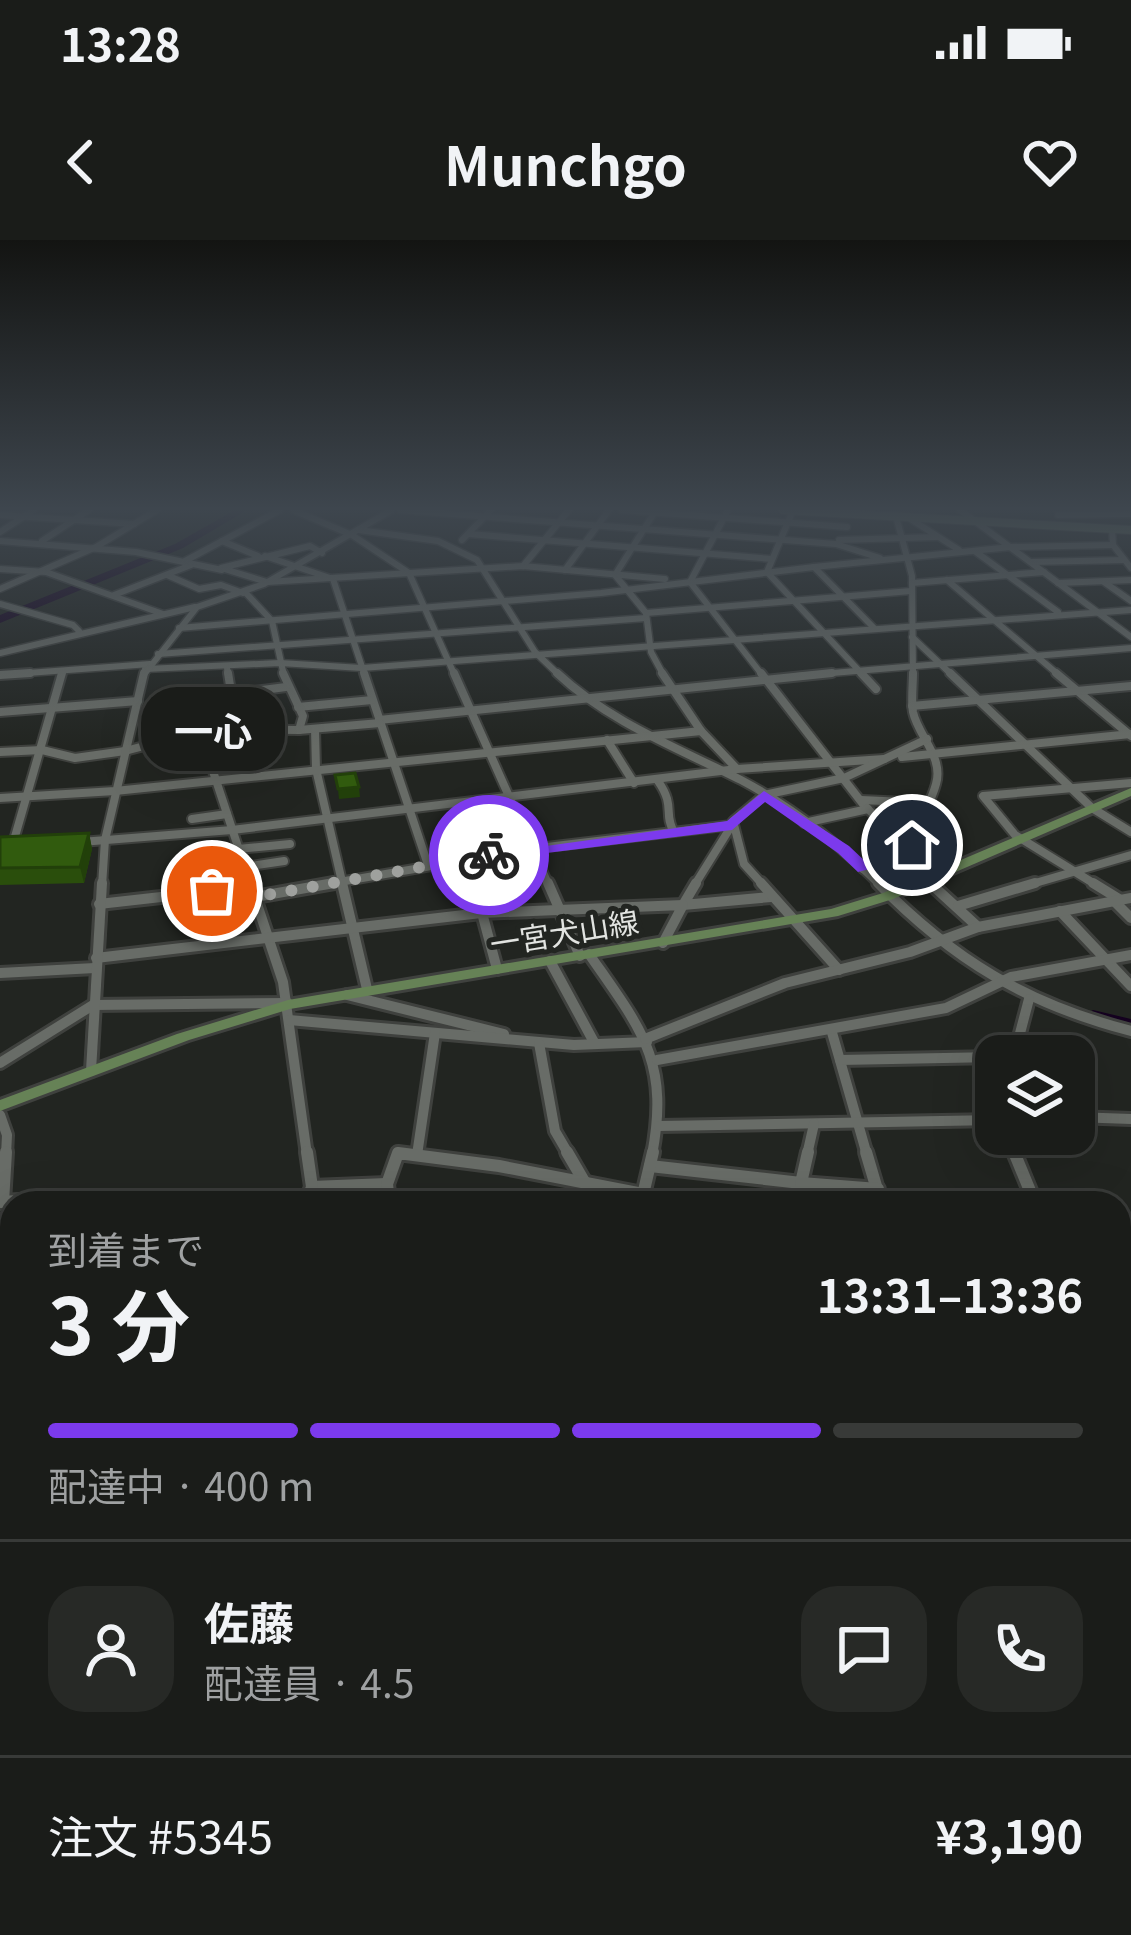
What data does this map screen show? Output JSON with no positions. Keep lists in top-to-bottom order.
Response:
{
  "streets": {
    "main road": ["一宮犬山線"]
  },
  "places": ["一心"],
  "page": {
    "status": "13:28",
    "header": "Munchgo",
    "bubble": "一心",
    "heading": ["3 分", "到着まで", "13:31–13:36"],
    "panel": [
      "佐藤",
      "配達員 · 4.5",
      "注文 #5345",
      "¥3,190"
    ],
    "bar": "配達中 · 400 m"
  }
}
